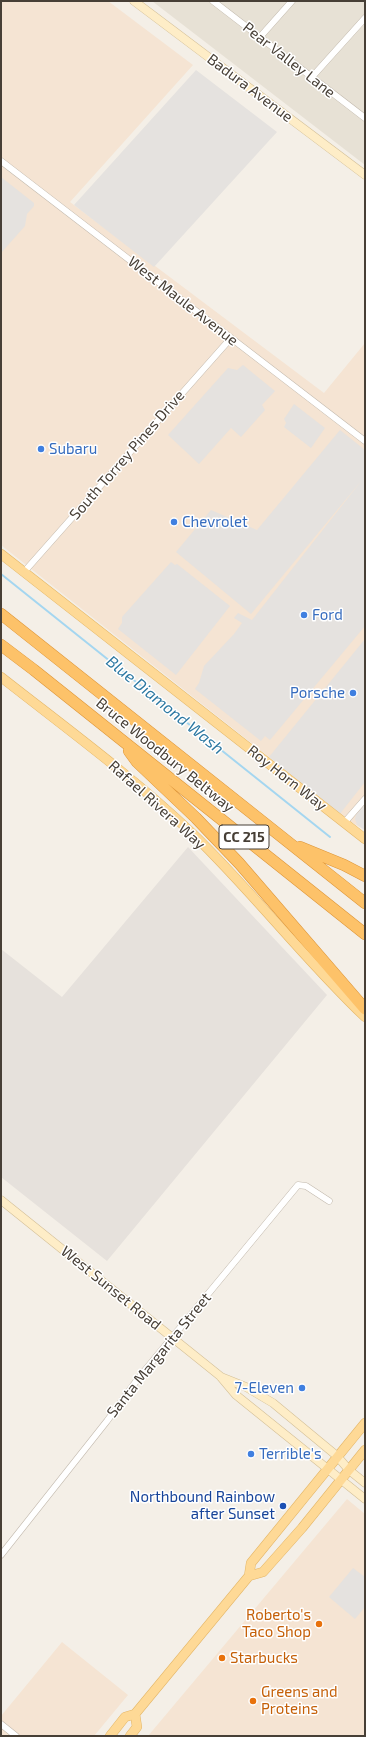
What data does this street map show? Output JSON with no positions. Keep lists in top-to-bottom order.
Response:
{
  "streets": {
    "highway": ["Bruce Woodbury Beltway", "CC 215"],
    "main road": [
      "Badura Avenue",
      "Roy Horn Way",
      "Rafael Rivera Way",
      "West Sunset Road"
    ],
    "street": [
      "Pear Valley Lane",
      "West Maule Avenue",
      "South Torrey Pines Drive",
      "Santa Margarita Street"
    ]
  },
  "crossings": [
    ["West Maule Avenue", "South Torrey Pines Drive"],
    ["South Torrey Pines Drive", "Roy Horn Way"],
    ["West Sunset Road", "Santa Margarita Street"]
  ],
  "water": ["Blue Diamond Wash"],
  "places": [
    "Subaru",
    "Chevrolet",
    "Ford",
    "Porsche",
    "7-Eleven",
    "Terrible's",
    "Northbound Rainbow after Sunset",
    "Roberto's Taco Shop",
    "Starbucks",
    "Greens and Proteins"
  ]
}
